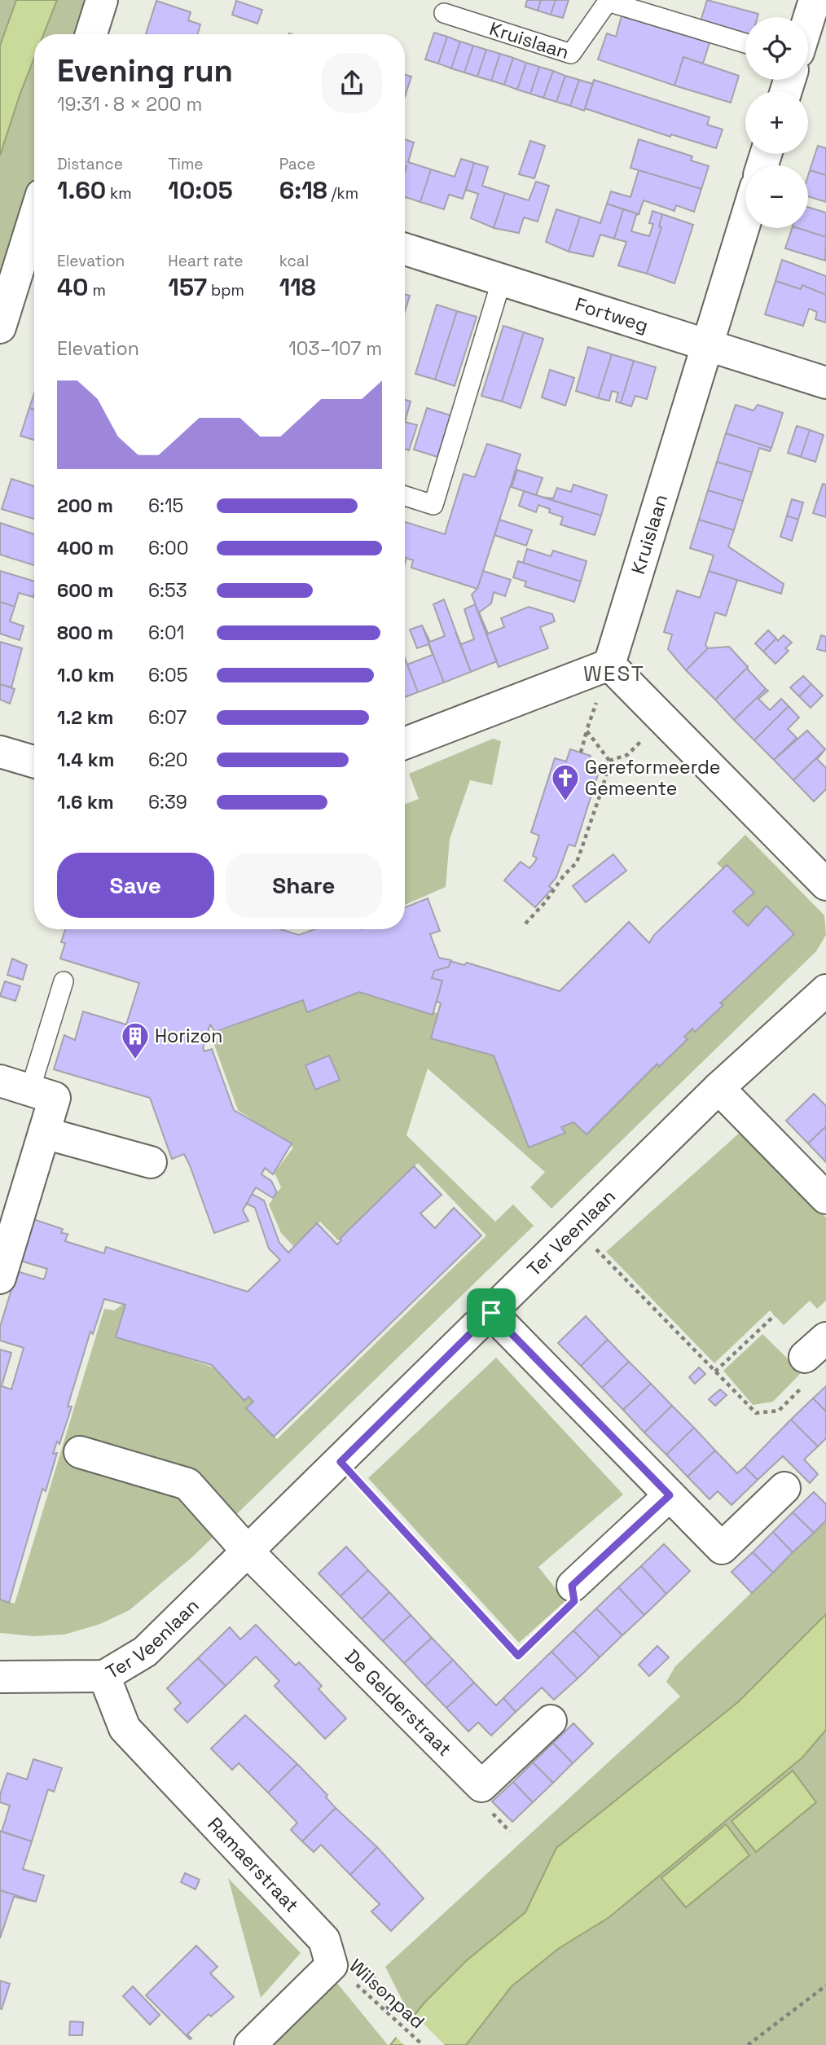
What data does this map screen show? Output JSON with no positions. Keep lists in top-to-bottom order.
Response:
{
  "streets": {
    "street": [
      "Kruislaan",
      "Fortweg",
      "Ter Veenlaan",
      "De Gelderstraat",
      "Ramaerstraat"
    ],
    "path": ["Wilsonpad"]
  },
  "crossings": [
    ["Kruislaan", "Fortweg"],
    ["Ter Veenlaan", "De Gelderstraat"],
    ["Ter Veenlaan", "Ramaerstraat"],
    ["Ramaerstraat", "Wilsonpad"]
  ],
  "districts": ["WEST"],
  "places": {
    "church": ["Gereformeerde Gemeente"],
    "building": ["Horizon"]
  },
  "page": {
    "map_buttons": ["+", "−"],
    "heading": ["Evening run", "19:31 · 8 × 200 m"],
    "stats": [
      ["Distance", "1.60 km"],
      ["Time", "10:05"],
      ["Pace", "6:18 /km"],
      ["Elevation", "40 m"],
      ["Heart rate", "157 bpm"],
      ["kcal", "118"]
    ],
    "chart": ["Elevation", "103–107 m"],
    "list": [
      {
        "name": "200 m",
        "note": "6:15"
      },
      {
        "name": "400 m",
        "note": "6:00"
      },
      {
        "name": "600 m",
        "note": "6:53"
      },
      {
        "name": "800 m",
        "note": "6:01"
      },
      {
        "name": "1.0 km",
        "note": "6:05"
      },
      {
        "name": "1.2 km",
        "note": "6:07"
      },
      {
        "name": "1.4 km",
        "note": "6:20"
      },
      {
        "name": "1.6 km",
        "note": "6:39"
      }
    ],
    "buttons": ["Save", "Share"]
  }
}
